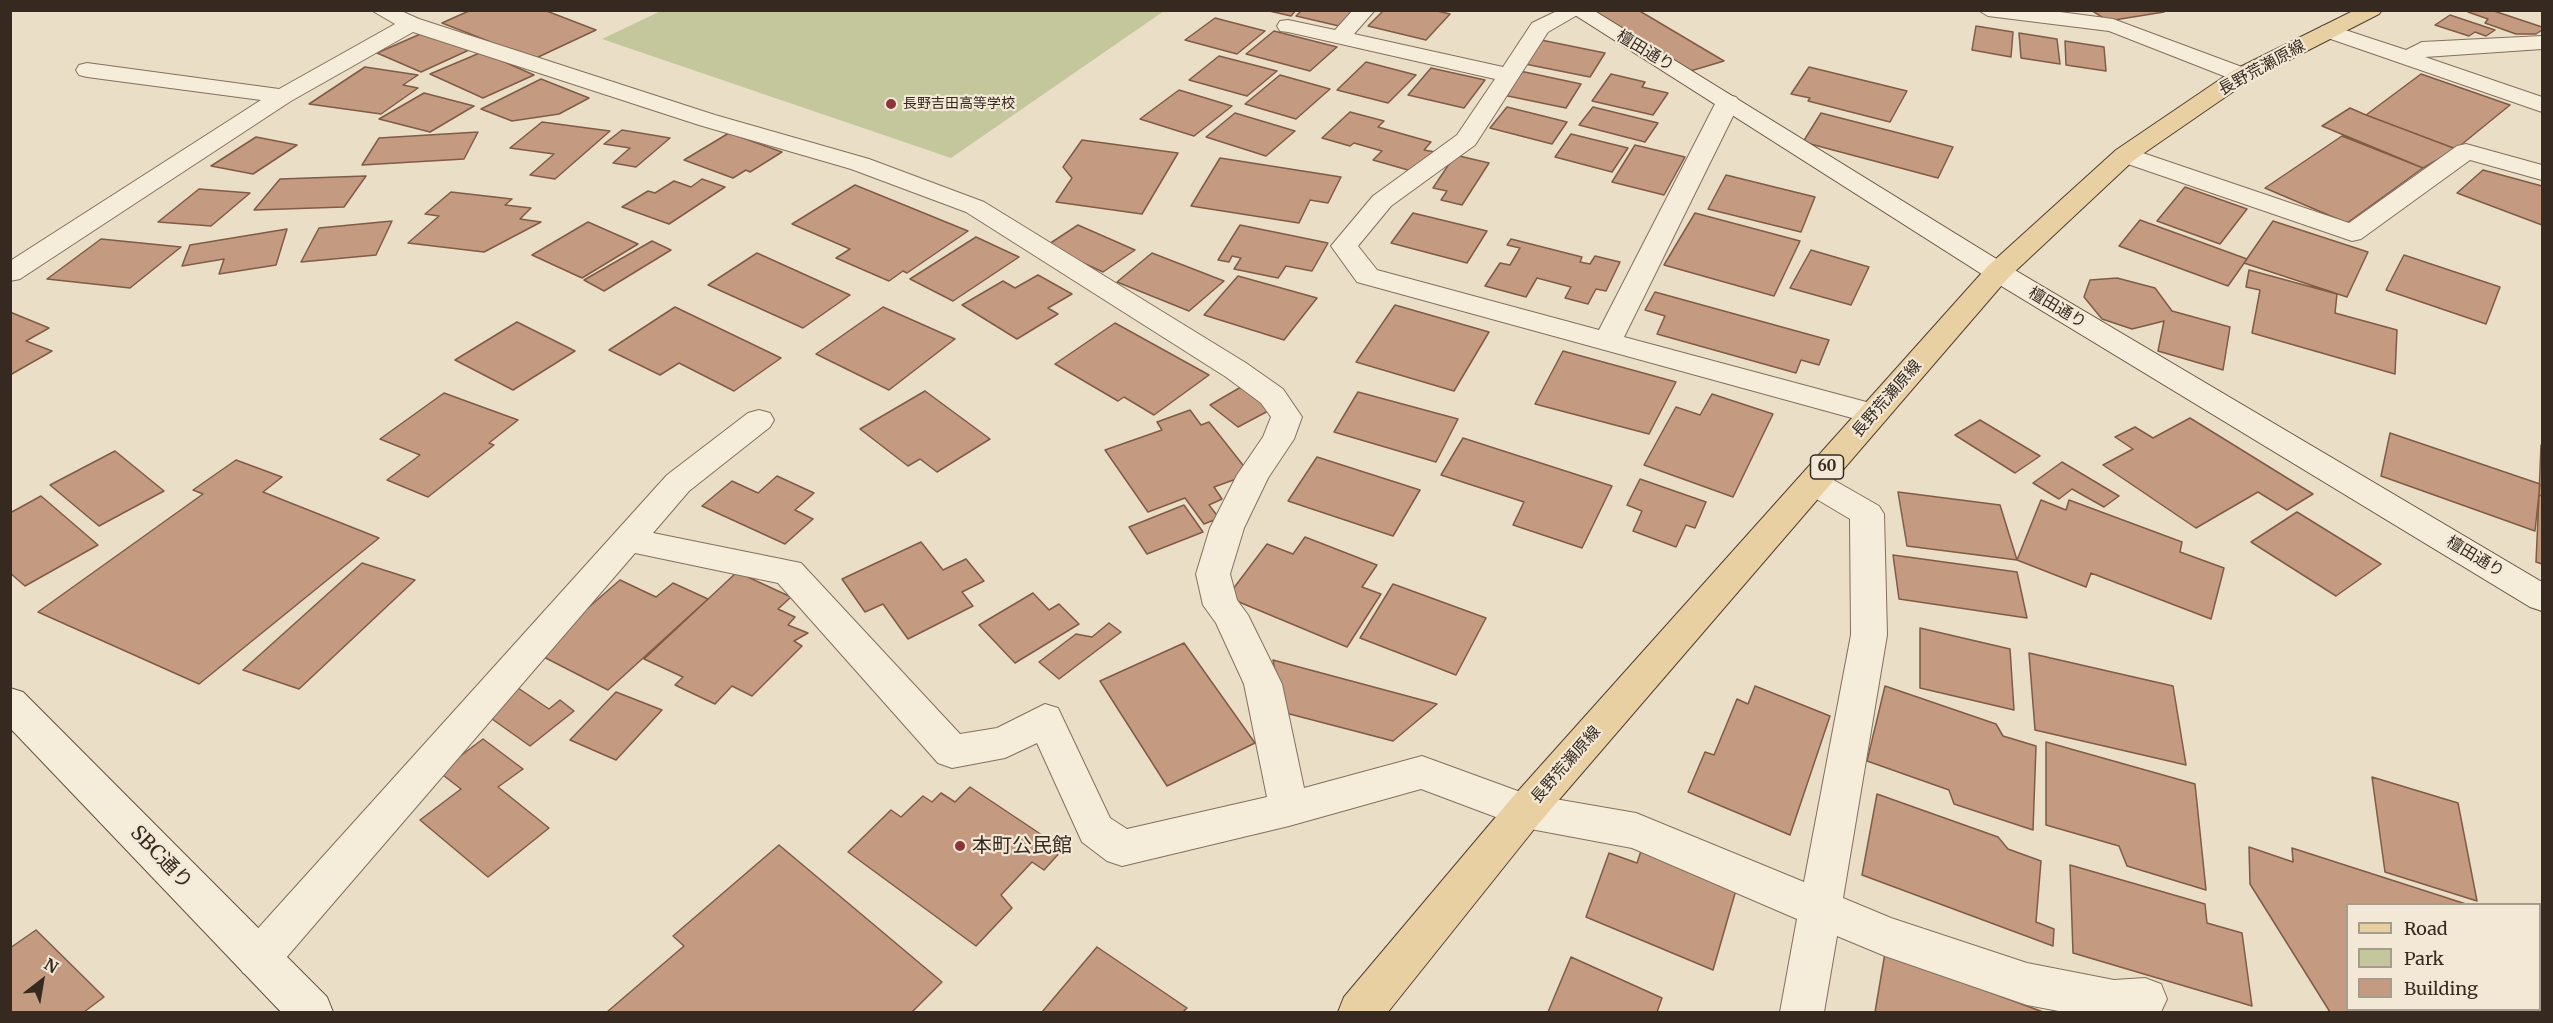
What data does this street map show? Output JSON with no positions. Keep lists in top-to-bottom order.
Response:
{
  "streets": {
    "main road": ["長野荒瀬原線", "60"],
    "street": ["檀田通り", "SBC通り"]
  },
  "crossings": [
    ["檀田通り", "長野荒瀬原線"]
  ],
  "places": ["長野吉田高等学校", "本町公民館"],
  "legend": ["Road", "Park", "Building"],
  "north": "top right"
}
